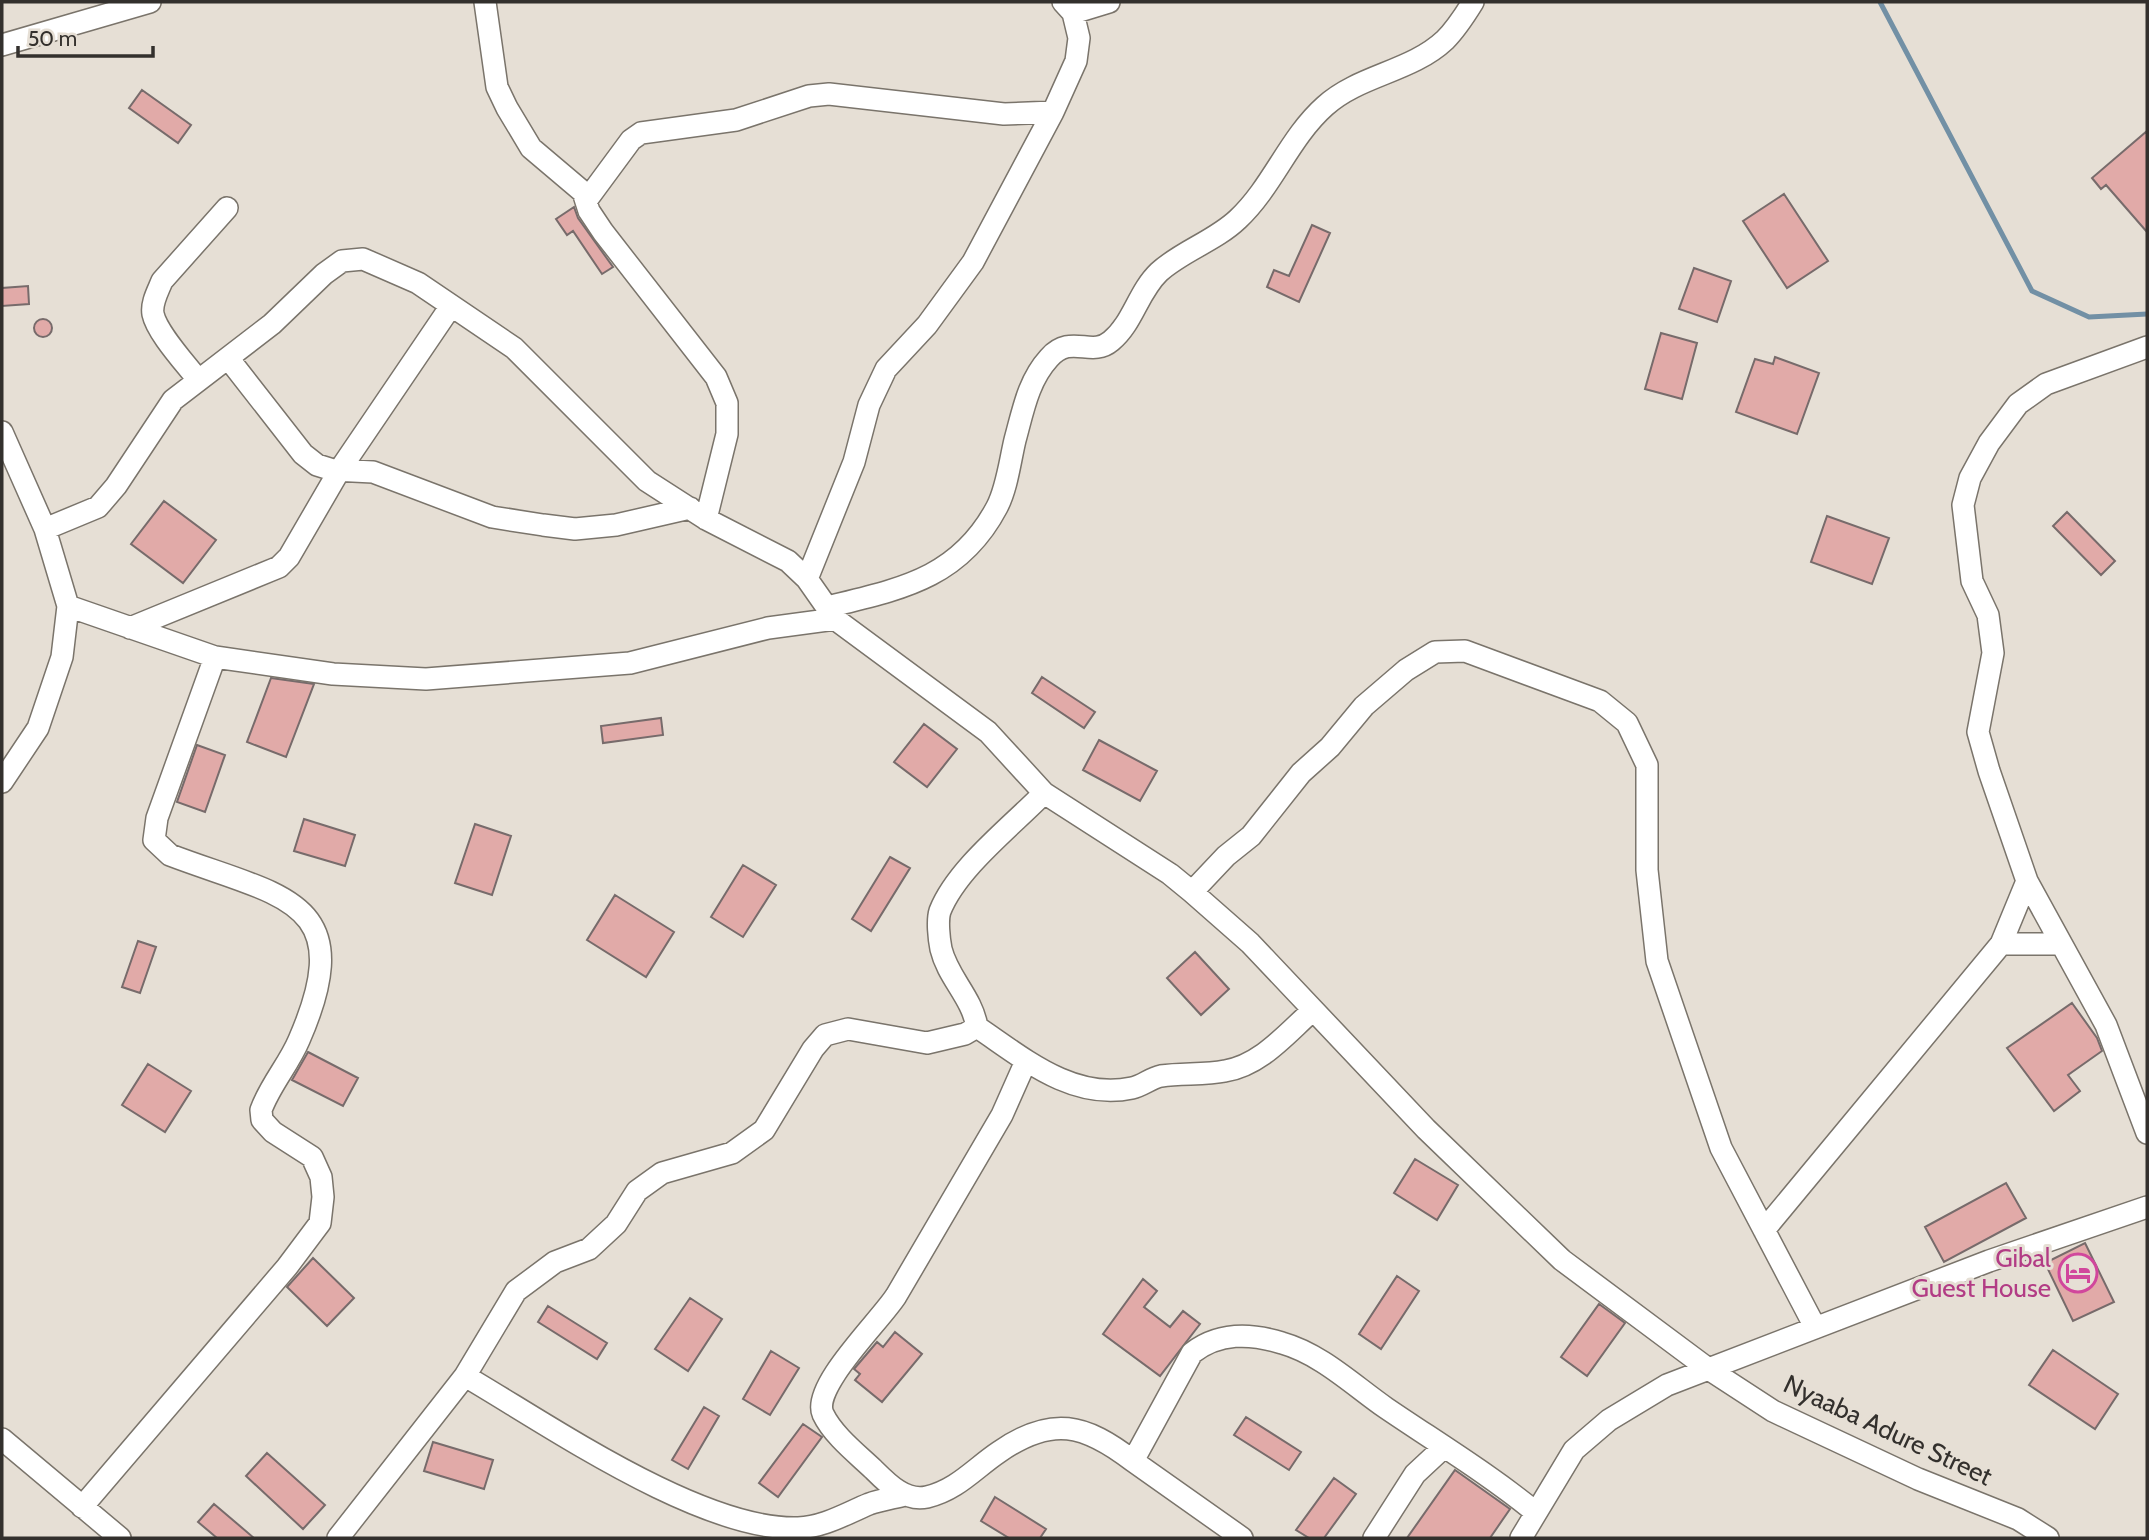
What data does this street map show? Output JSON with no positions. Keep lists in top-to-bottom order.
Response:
{
  "streets": {
    "street": ["Nyaaba Adure Street"]
  },
  "places": {
    "hotel": ["Gibal Guest House"]
  },
  "scale_bar": "50 m"
}
